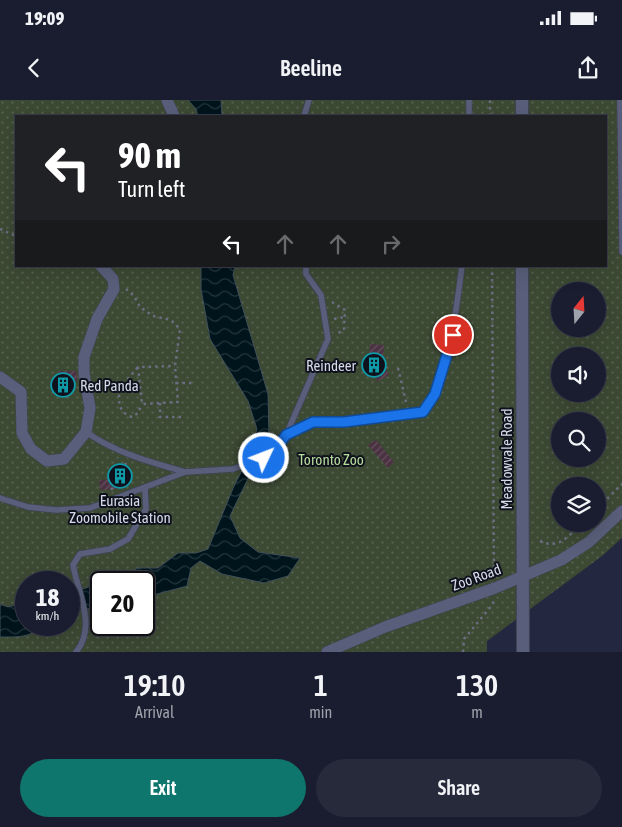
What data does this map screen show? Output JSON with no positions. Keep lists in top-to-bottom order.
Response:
{
  "streets": {
    "main road": ["Meadowvale Road"],
    "street": ["Zoo Road"]
  },
  "crossings": [
    ["Meadowvale Road", "Zoo Road"]
  ],
  "parks": ["Toronto Zoo"],
  "places": {
    "building": ["Reindeer", "Red Panda", "Eurasia Zoomobile Station"]
  },
  "north": "top",
  "page": {
    "status": "19:09",
    "header": "Beeline",
    "turn": ["90 m", "Turn left"],
    "speed": "18 km/h",
    "limit": "20",
    "eta": [
      "19:10",
      "Arrival",
      "1",
      "min",
      "130",
      "m"
    ],
    "buttons": ["Exit", "Share"]
  }
}
